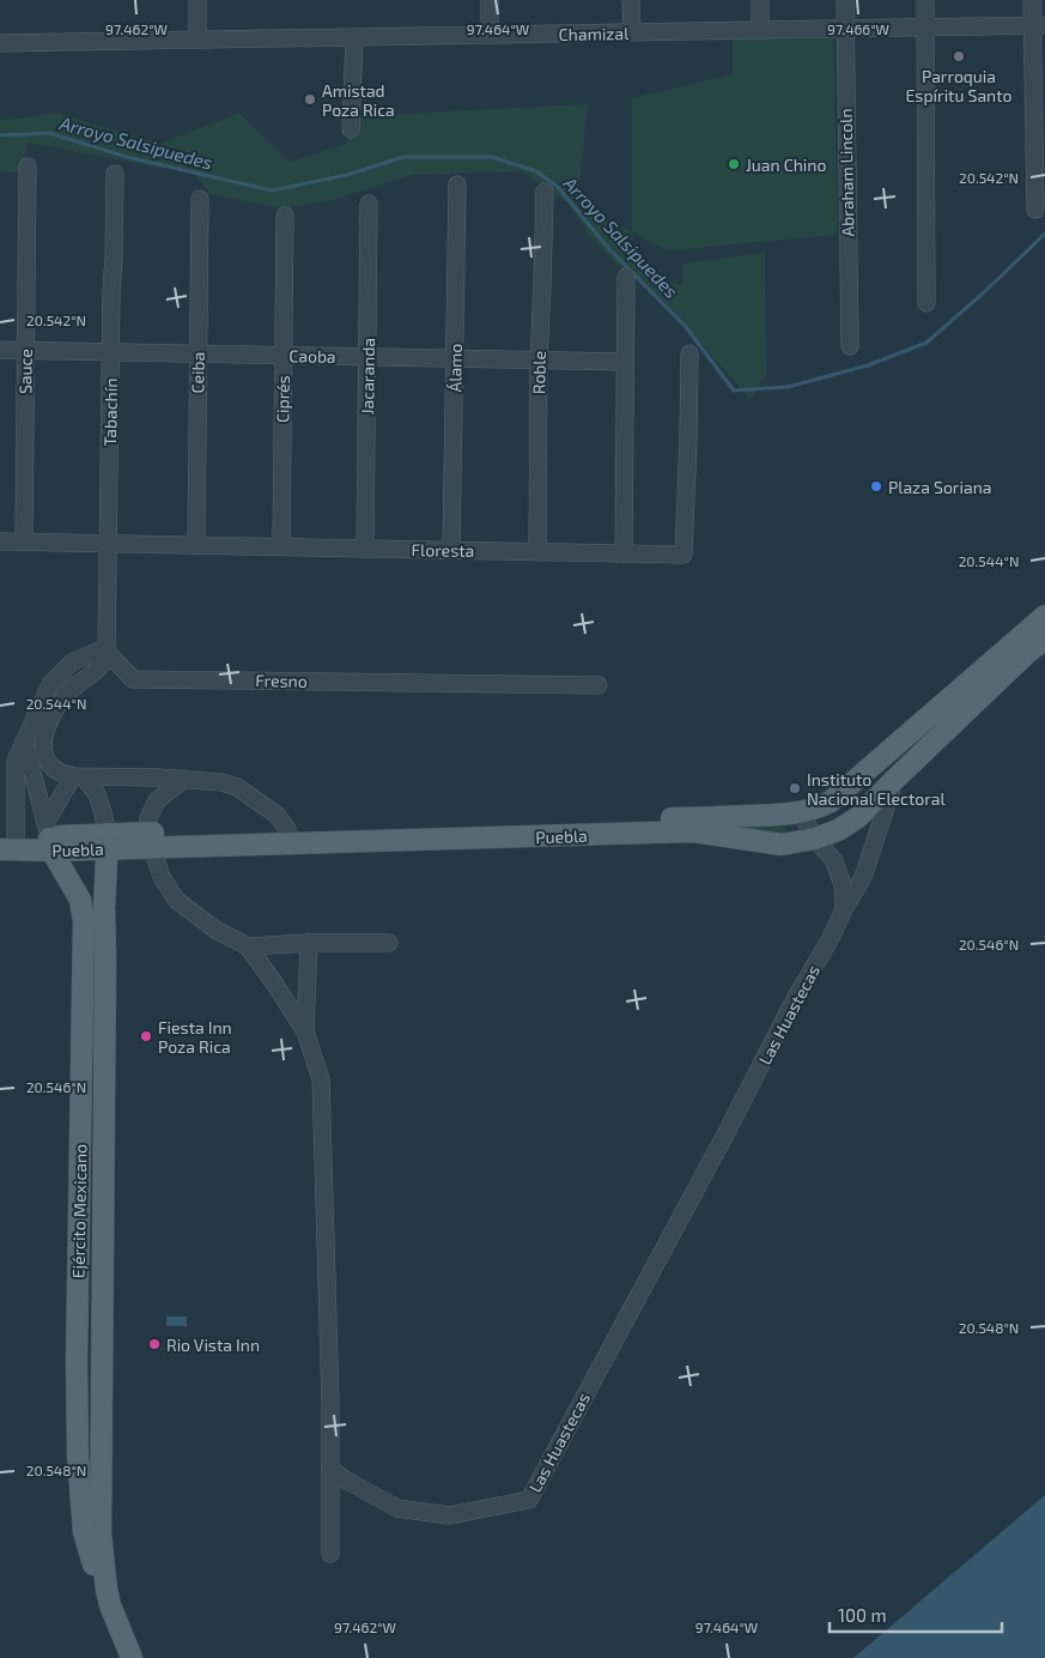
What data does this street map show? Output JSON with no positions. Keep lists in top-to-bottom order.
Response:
{
  "streets": {
    "main road": ["Puebla", "Ejército Mexicano"],
    "street": [
      "Chamizal",
      "Abraham Lincoln",
      "Caoba",
      "Álamo",
      "Sauce",
      "Ceiba",
      "Roble",
      "Jacaranda",
      "Ciprés",
      "Tabachín",
      "Floresta",
      "Fresno",
      "Las Huastecas"
    ]
  },
  "crossings": [
    ["Chamizal", "Abraham Lincoln"],
    ["Caoba", "Álamo"],
    ["Caoba", "Sauce"],
    ["Caoba", "Ceiba"],
    ["Caoba", "Roble"],
    ["Caoba", "Jacaranda"],
    ["Caoba", "Ciprés"],
    ["Caoba", "Tabachín"],
    ["Álamo", "Floresta"],
    ["Sauce", "Floresta"],
    ["Ceiba", "Floresta"],
    ["Roble", "Floresta"],
    ["Jacaranda", "Floresta"],
    ["Ciprés", "Floresta"],
    ["Tabachín", "Floresta"],
    ["Tabachín", "Fresno"],
    ["Puebla", "Las Huastecas"],
    ["Puebla", "Ejército Mexicano"]
  ],
  "water": ["Arroyo Salsipuedes"],
  "places": [
    "Parroquia Espíritu Santo",
    "Amistad Poza Rica",
    "Juan Chino",
    "Plaza Soriana",
    "Instituto Nacional Electoral",
    "Fiesta Inn Poza Rica",
    "Rio Vista Inn"
  ],
  "scale_bar": "100 m",
  "coordinates": [
    "97.462°W",
    "97.464°W",
    "97.466°W",
    "20.542°N",
    "20.544°N",
    "20.546°N",
    "20.548°N"
  ]
}
